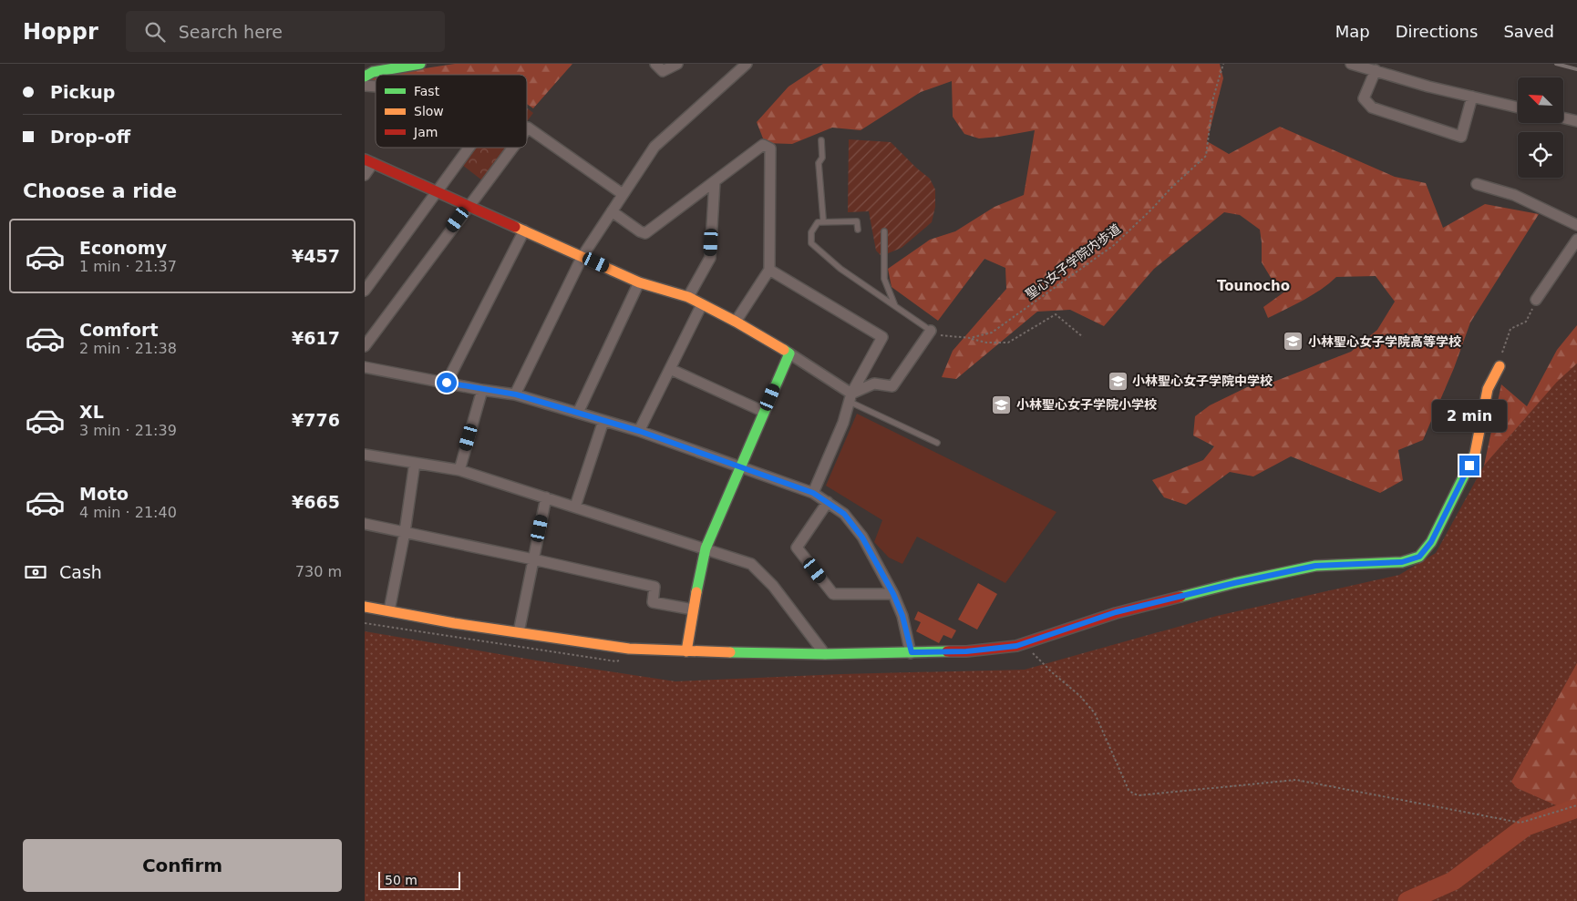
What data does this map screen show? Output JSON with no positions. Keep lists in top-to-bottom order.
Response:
{
  "streets": {
    "path": ["聖心女子学院内歩道"]
  },
  "districts": ["Tounocho"],
  "places": {
    "school or university": ["小林聖心女子学院高等学校", "小林聖心女子学院中学校", "小林聖心女子学院小学校"]
  },
  "legend": ["Fast", "Slow", "Jam"],
  "scale_bar": "50 m",
  "north": "top left",
  "page": {
    "header": "Hoppr",
    "search": "Search here",
    "nav": ["Map", "Directions", "Saved"],
    "banner": ["Pickup", "Drop-off"],
    "heading": "Choose a ride",
    "list": [
      {
        "name": "Economy",
        "note": "1 min · 21:37",
        "value": "¥457"
      },
      {
        "name": "Comfort",
        "note": "2 min · 21:38",
        "value": "¥617"
      },
      {
        "name": "XL",
        "note": "3 min · 21:39",
        "value": "¥776"
      },
      {
        "name": "Moto",
        "note": "4 min · 21:40",
        "value": "¥665"
      }
    ],
    "bubble": "2 min",
    "pay": ["Cash", "730 m"],
    "buttons": "Confirm",
    "scale": "50 m"
  }
}
